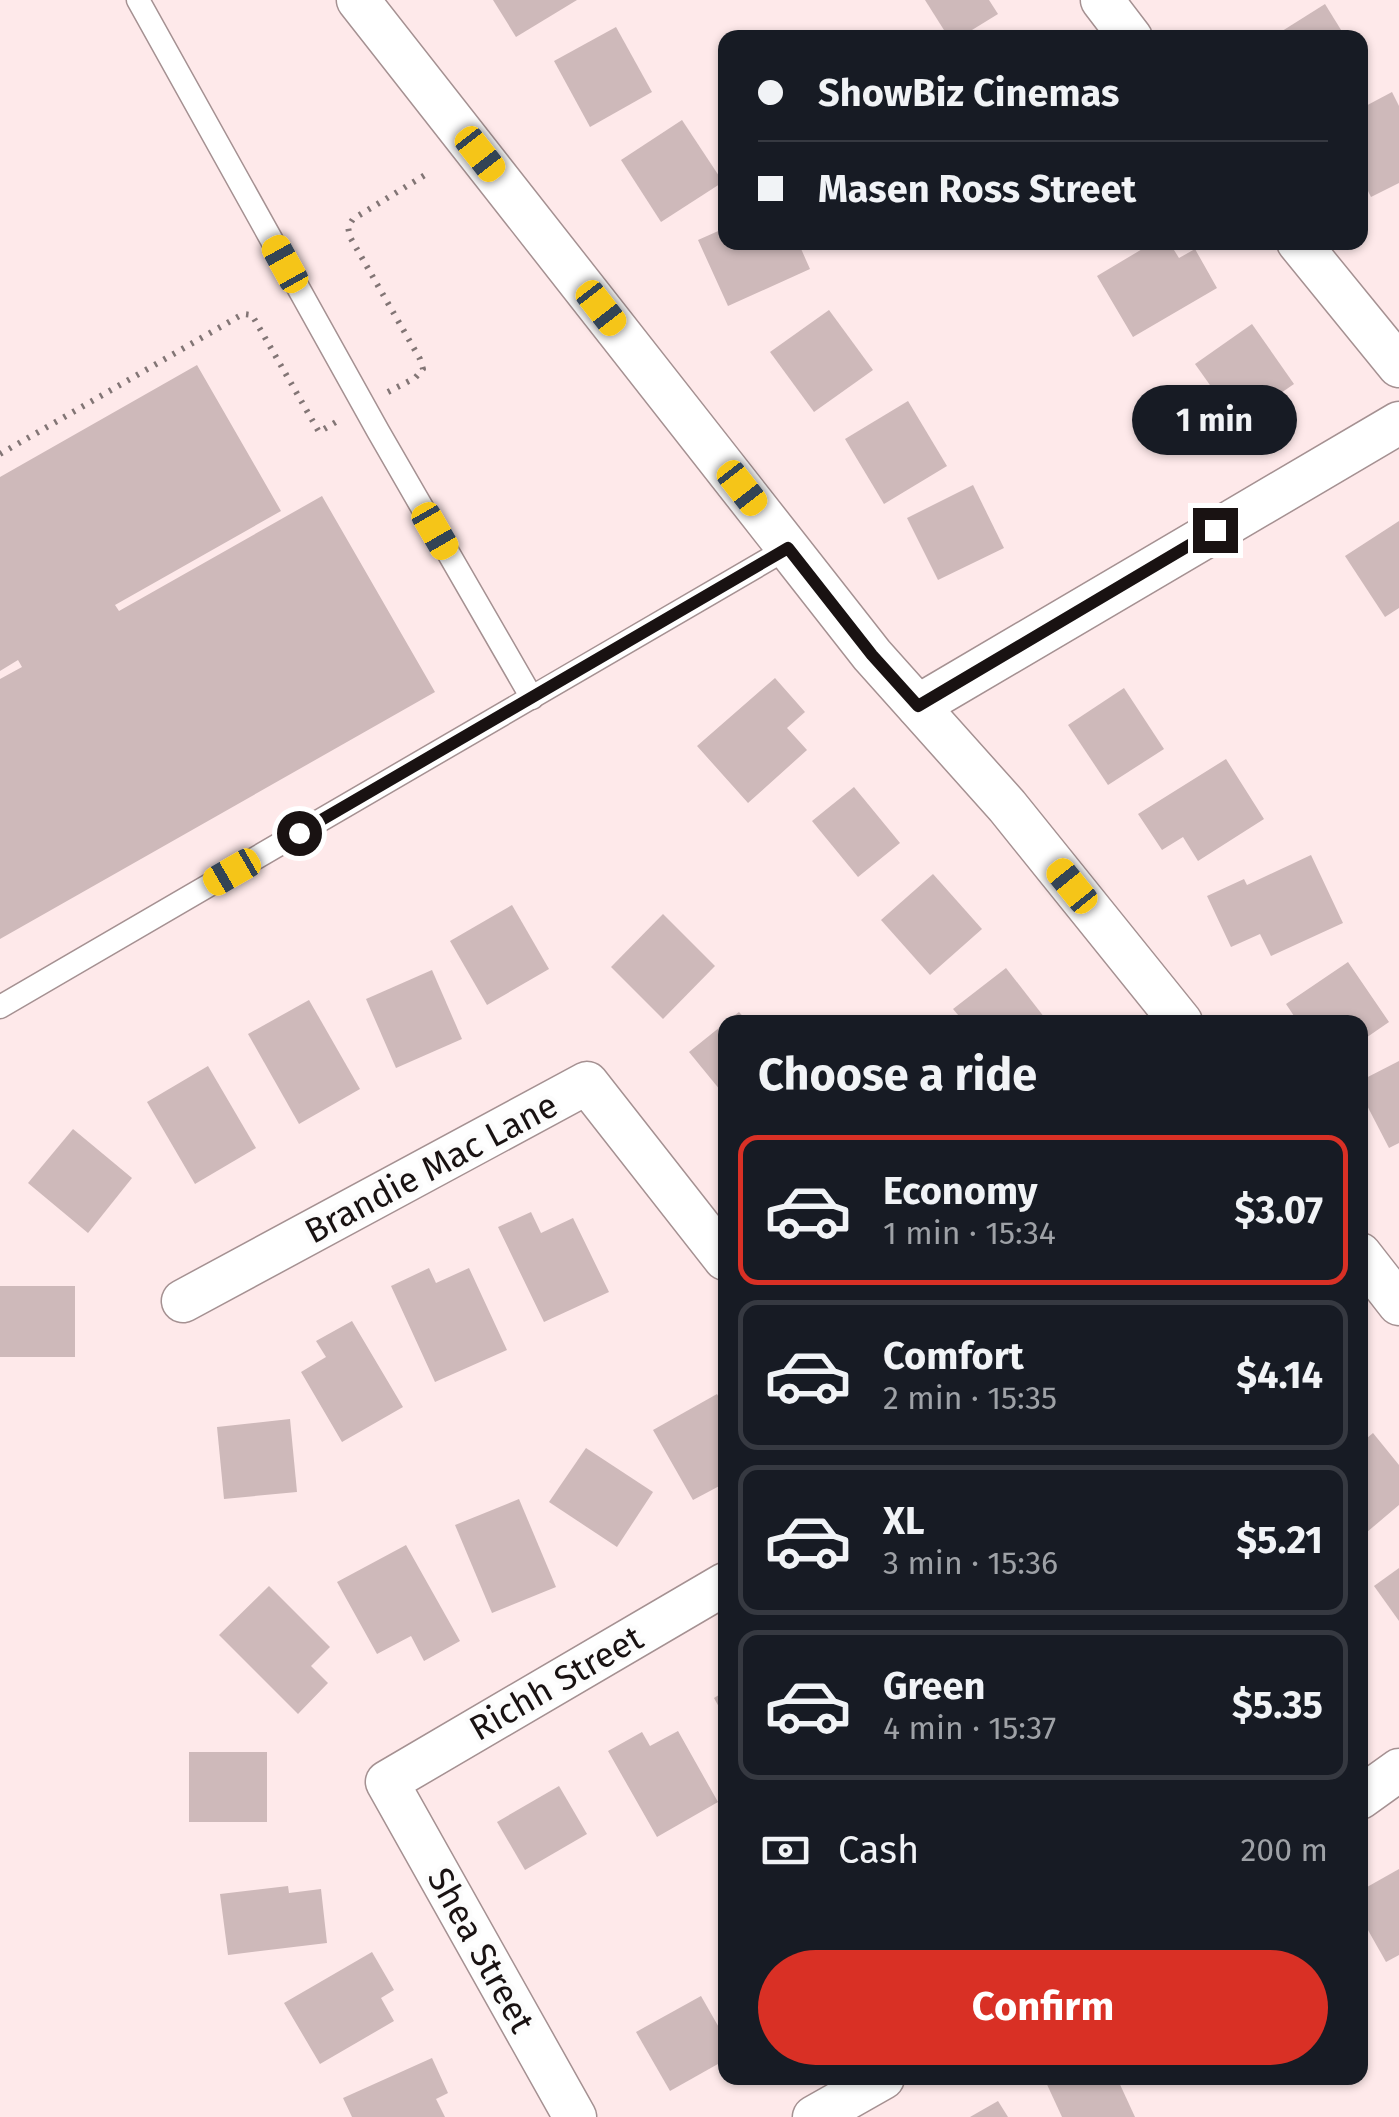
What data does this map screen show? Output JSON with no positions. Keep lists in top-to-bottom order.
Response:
{
  "streets": {
    "street": ["Brandie Mac Lane", "Richh Street", "Shea Street"]
  },
  "crossings": [
    ["Richh Street", "Shea Street"]
  ],
  "page": {
    "banner": ["ShowBiz Cinemas", "Masen Ross Street"],
    "bubble": "1 min",
    "heading": "Choose a ride",
    "list": [
      {
        "name": "Economy",
        "note": "1 min · 15:34",
        "value": "$3.07"
      },
      {
        "name": "Comfort",
        "note": "2 min · 15:35",
        "value": "$4.14"
      },
      {
        "name": "XL",
        "note": "3 min · 15:36",
        "value": "$5.21"
      },
      {
        "name": "Green",
        "note": "4 min · 15:37",
        "value": "$5.35"
      }
    ],
    "pay": ["Cash", "200 m"],
    "buttons": "Confirm"
  }
}
